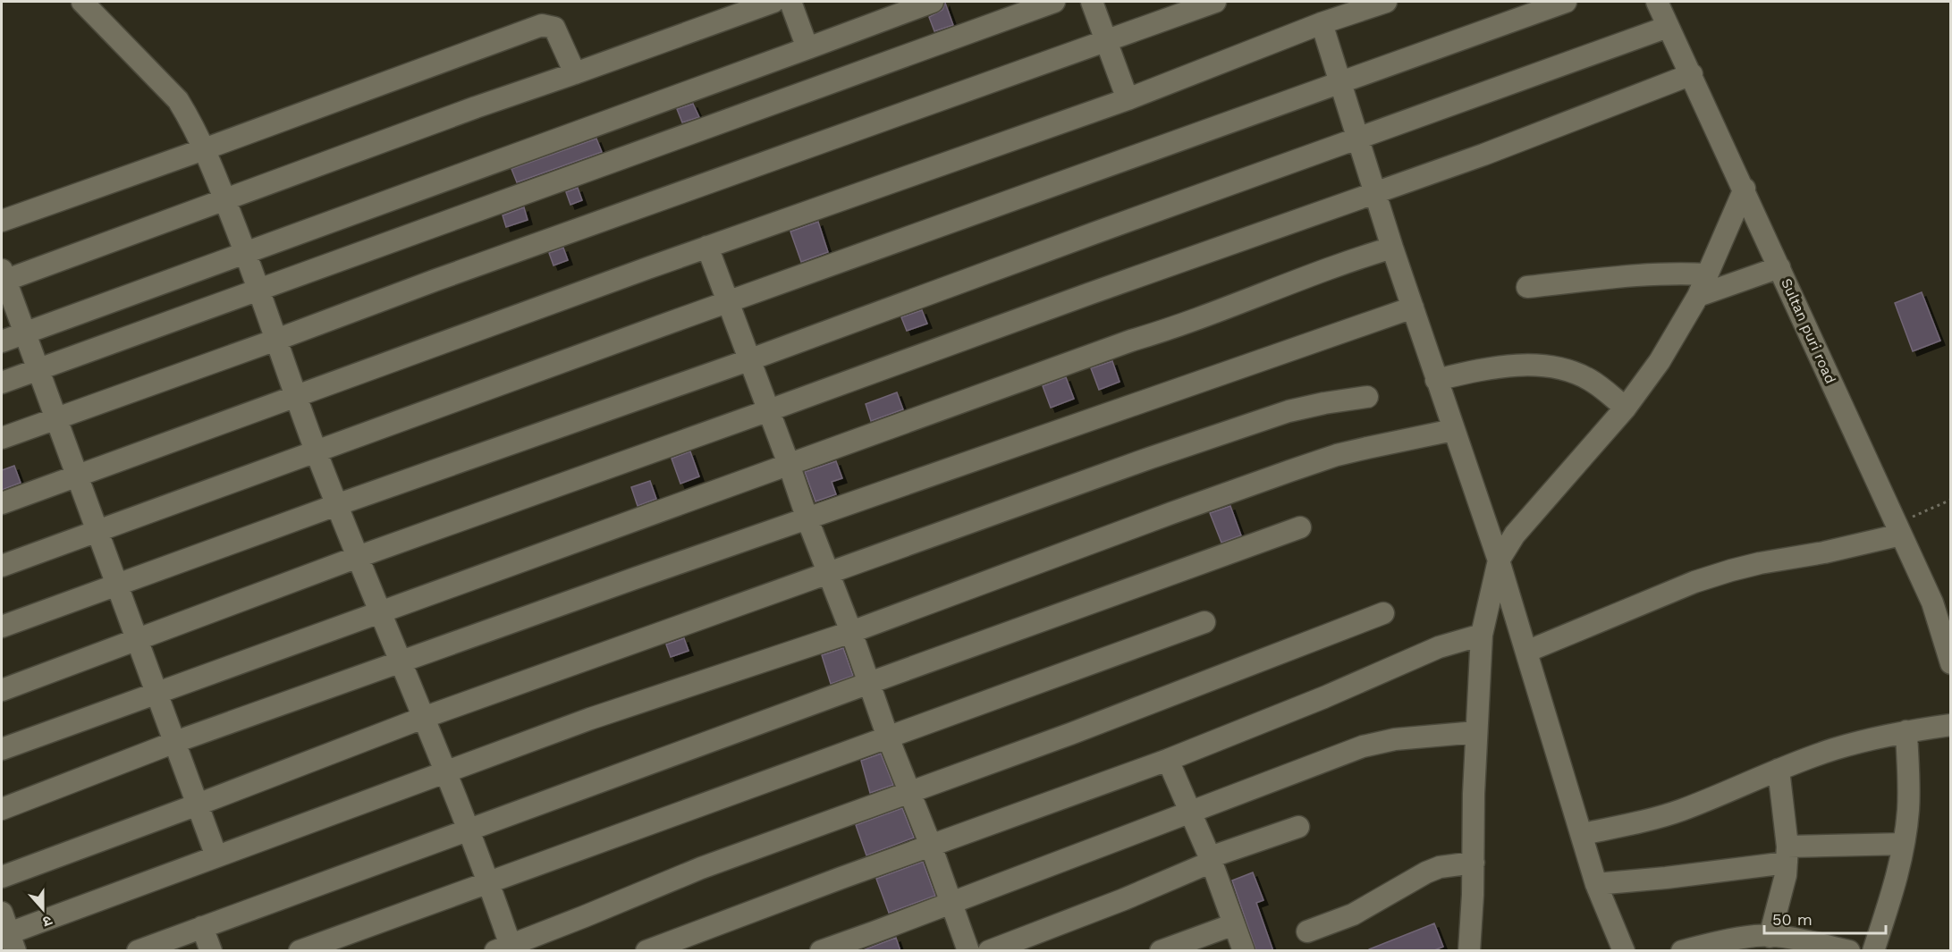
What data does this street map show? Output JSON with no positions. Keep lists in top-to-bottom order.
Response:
{
  "streets": {
    "street": ["Sultan puri road"]
  },
  "scale_bar": "50 m",
  "north": "bottom"
}
